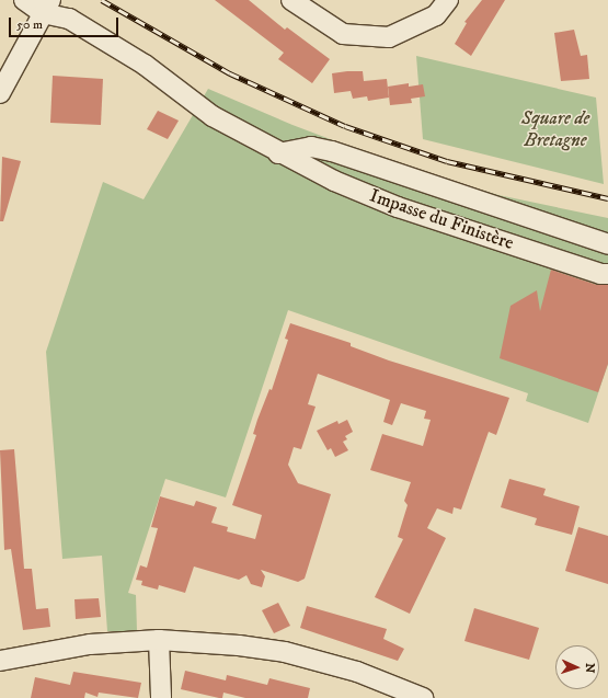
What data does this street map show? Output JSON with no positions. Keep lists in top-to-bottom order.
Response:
{
  "streets": {
    "street": ["Impasse du Finistère"]
  },
  "parks": ["Square de Bretagne"],
  "scale_bar": "50 m",
  "north": "right"
}
